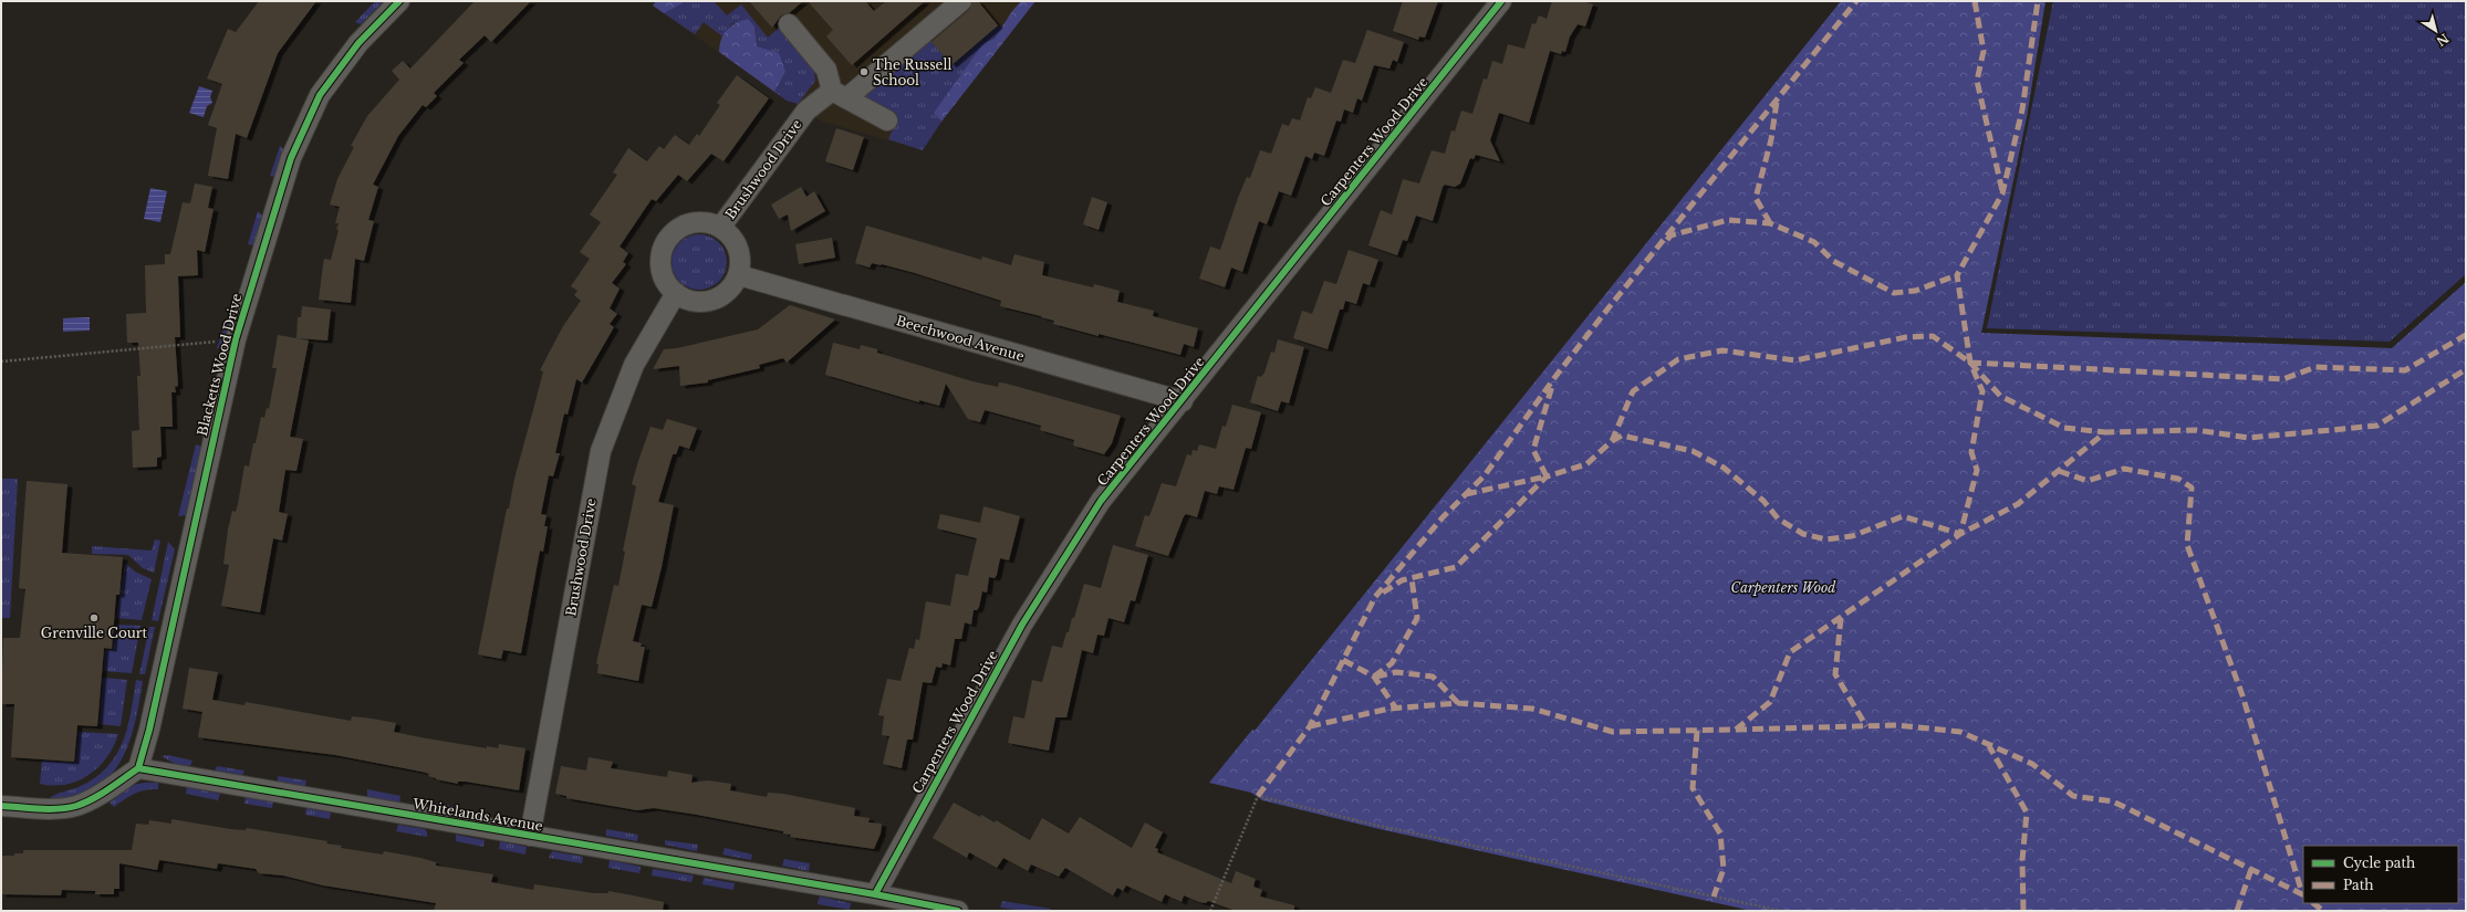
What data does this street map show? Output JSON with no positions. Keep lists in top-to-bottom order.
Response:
{
  "streets": {
    "street": [
      "Carpenters Wood Drive",
      "Brushwood Drive",
      "Beechwood Avenue",
      "Blacketts Wood Drive",
      "Whitelands Avenue"
    ]
  },
  "crossings": [
    ["Carpenters Wood Drive", "Beechwood Avenue"],
    ["Carpenters Wood Drive", "Whitelands Avenue"],
    ["Brushwood Drive", "Beechwood Avenue"],
    ["Brushwood Drive", "Whitelands Avenue"],
    ["Blacketts Wood Drive", "Whitelands Avenue"]
  ],
  "parks": ["Carpenters Wood"],
  "places": ["The Russell School", "Grenville Court"],
  "legend": ["Cycle path", "Path"],
  "north": "bottom right"
}
